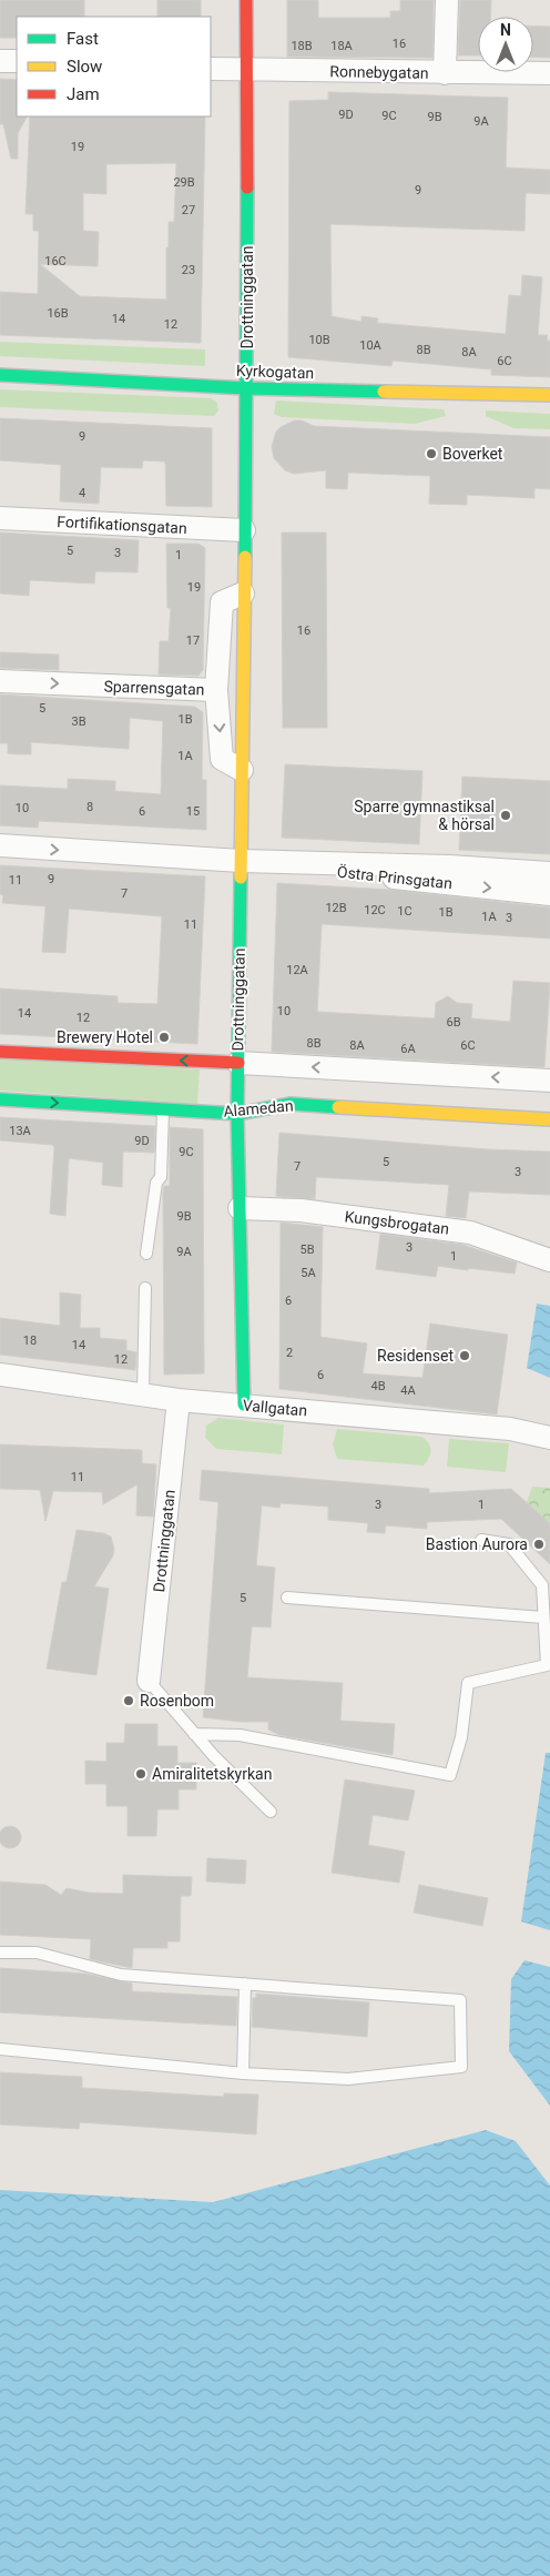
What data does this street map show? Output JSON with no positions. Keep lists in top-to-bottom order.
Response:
{
  "streets": {
    "street": [
      "Ronnebygatan",
      "Drottninggatan",
      "Kyrkogatan",
      "Fortifikationsgatan",
      "Sparrensgatan",
      "Östra Prinsgatan",
      "Alamedan",
      "Kungsbrogatan",
      "Vallgatan"
    ]
  },
  "crossings": [
    ["Ronnebygatan", "Drottninggatan"],
    ["Drottninggatan", "Kyrkogatan"],
    ["Drottninggatan", "Fortifikationsgatan"],
    ["Drottninggatan", "Sparrensgatan"],
    ["Drottninggatan", "Östra Prinsgatan"],
    ["Drottninggatan", "Alamedan"],
    ["Drottninggatan", "Kungsbrogatan"],
    ["Drottninggatan", "Vallgatan"]
  ],
  "one_way": ["Sparrensgatan"],
  "places": [
    "Boverket",
    "Sparre gymnastiksal & hörsal",
    "Brewery Hotel",
    "Residenset",
    "Bastion Aurora",
    "Rosenbom",
    "Amiralitetskyrkan"
  ],
  "house_numbers": [
    "16",
    "18B",
    "18A",
    "9D",
    "9C",
    "9B",
    "9A",
    "19",
    "29B",
    "9",
    "27",
    "16C",
    "23",
    "16B",
    "14",
    "12",
    "10B",
    "10A",
    "8B",
    "8A",
    "6C",
    "9",
    "4",
    "5",
    "3",
    "1",
    "19",
    "16",
    "17",
    "5",
    "1B",
    "3B",
    "1A",
    "8",
    "10",
    "6",
    "15",
    "9",
    "11",
    "7",
    "12B",
    "12C",
    "1C",
    "1B",
    "1A",
    "3",
    "11",
    "12A",
    "10",
    "14",
    "12",
    "6B",
    "8B",
    "8A",
    "6C",
    "6A",
    "13A",
    "9D",
    "9C",
    "5",
    "7",
    "3",
    "9B",
    "3",
    "5B",
    "9A",
    "1",
    "5A",
    "6",
    "18",
    "14",
    "2",
    "12",
    "6",
    "4B",
    "4A",
    "11",
    "3",
    "1",
    "5"
  ],
  "legend": ["Fast", "Slow", "Jam"],
  "north": "top"
}
